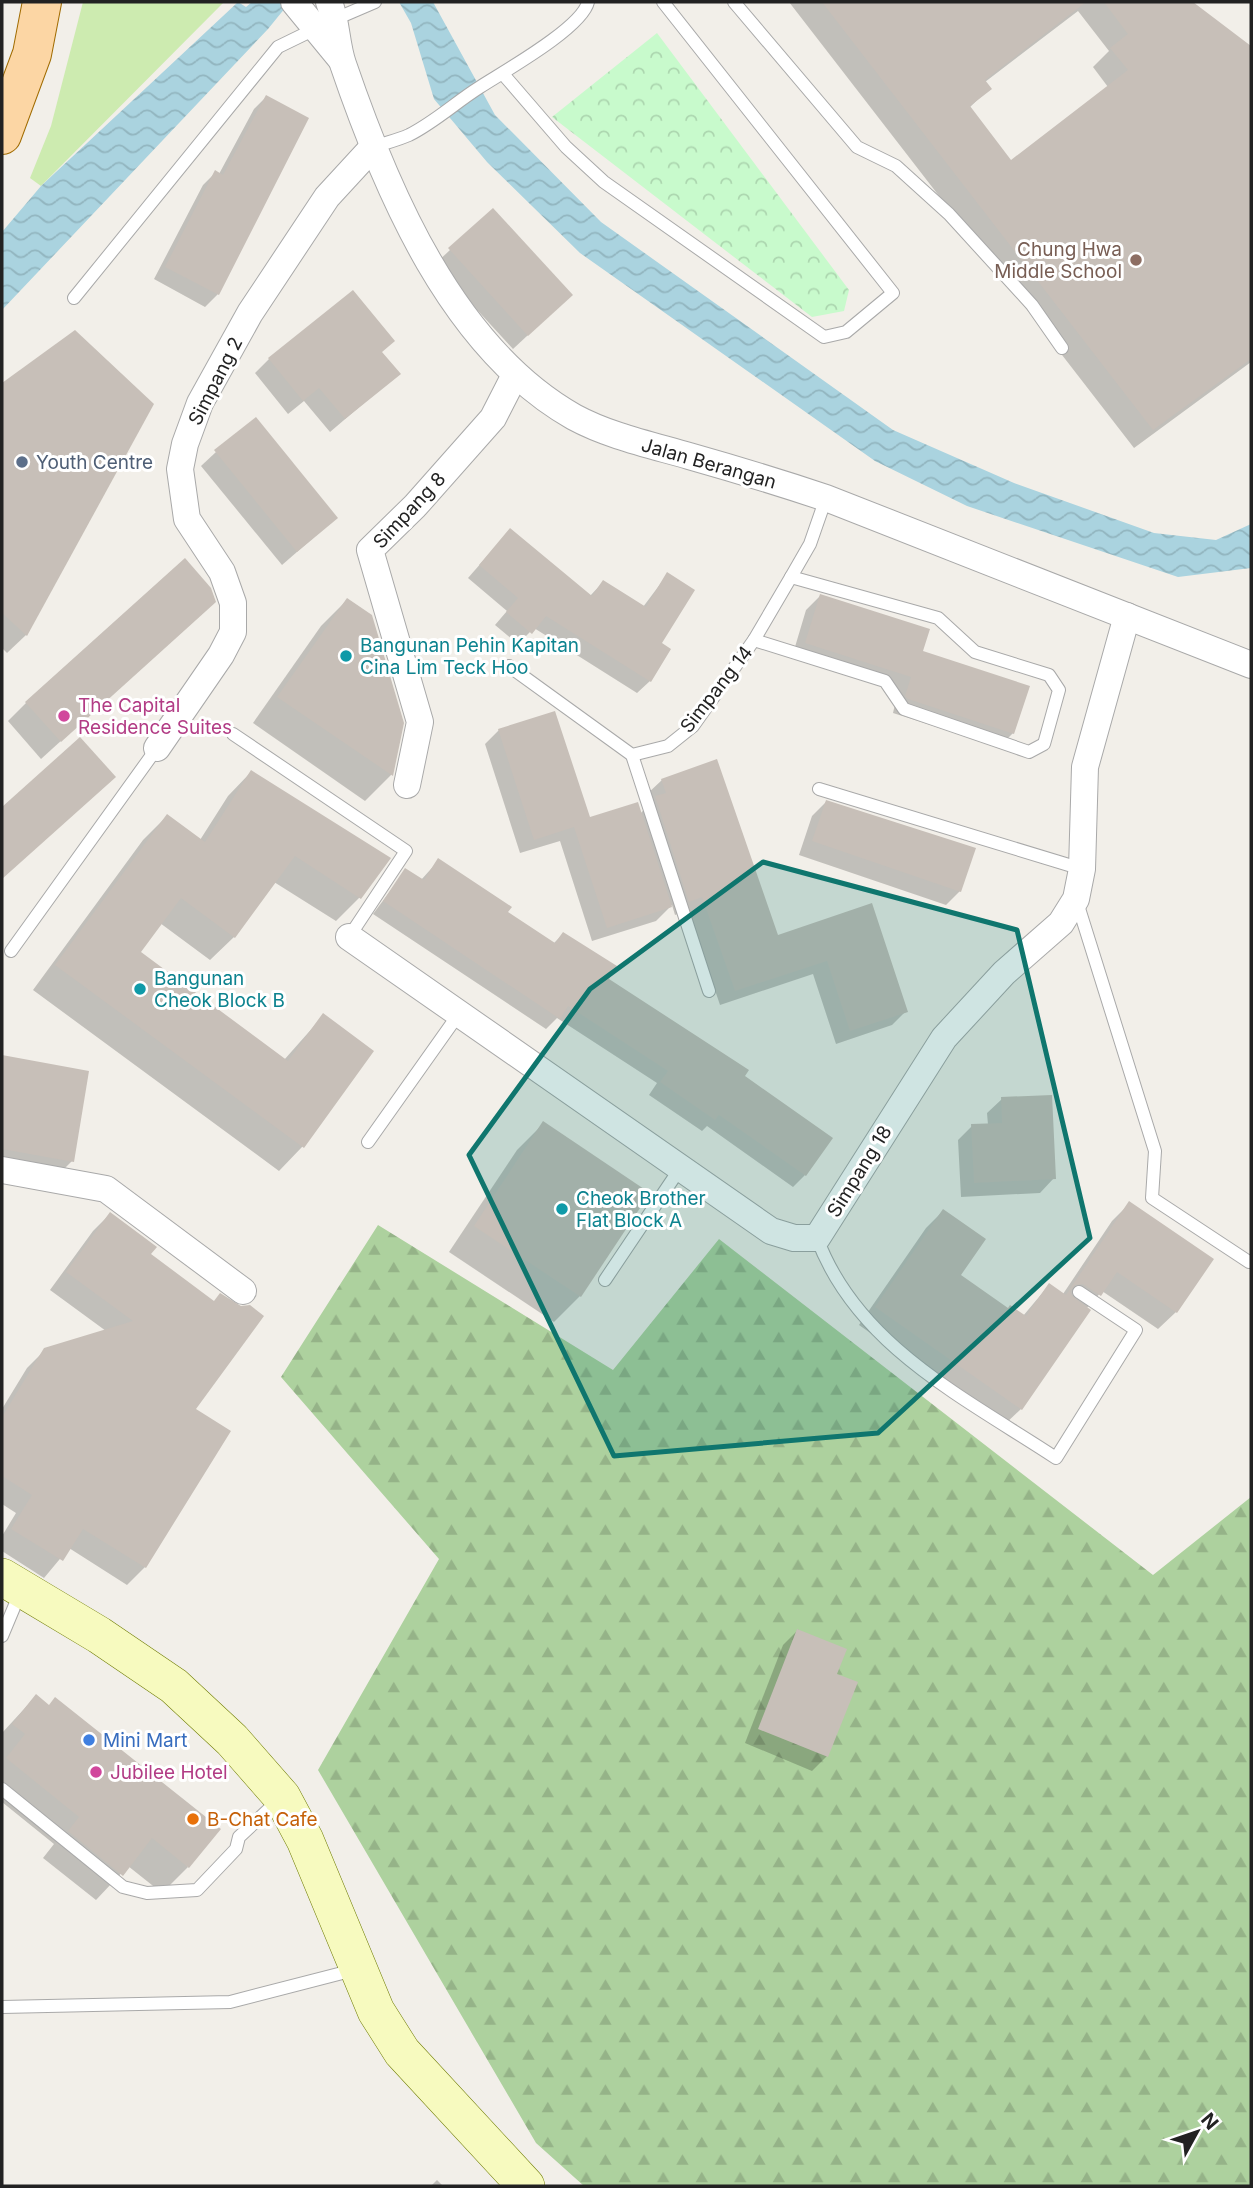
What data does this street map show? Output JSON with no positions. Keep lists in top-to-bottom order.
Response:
{
  "streets": {
    "street": [
      "Simpang 2",
      "Jalan Berangan",
      "Simpang 8",
      "Simpang 18"
    ],
    "lane": ["Simpang 14"]
  },
  "crossings": [
    ["Simpang 2", "Jalan Berangan"],
    ["Jalan Berangan", "Simpang 8"],
    ["Jalan Berangan", "Simpang 14"],
    ["Jalan Berangan", "Simpang 18"]
  ],
  "places": [
    "Chung Hwa Middle School",
    "Youth Centre",
    "Bangunan Pehin Kapitan Cina Lim Teck Hoo",
    "The Capital Residence Suites",
    "Bangunan Cheok Block B",
    "Cheok Brother Flat Block A",
    "Mini Mart",
    "Jubilee Hotel",
    "B-Chat Cafe"
  ],
  "north": "top right"
}
